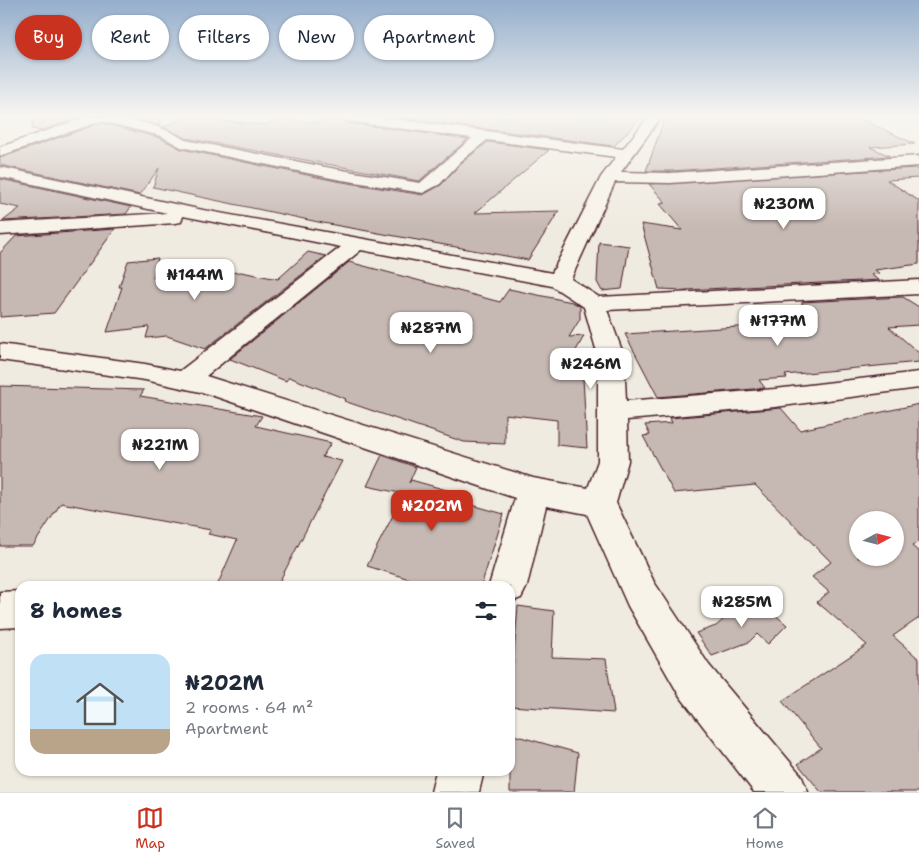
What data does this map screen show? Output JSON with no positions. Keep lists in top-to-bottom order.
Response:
{
  "north": "right",
  "page": {
    "chip": [
      "Buy",
      "Rent",
      "Filters",
      "New",
      "Apartment"
    ],
    "price": [
      "₦230M",
      "₦144M",
      "₦177M",
      "₦287M",
      "₦246M",
      "₦221M",
      "₦202M",
      "₦285M"
    ],
    "heading": "8 homes",
    "list": [
      {
        "name": "₦202M",
        "note": "2 rooms · 64 m² · Apartment"
      }
    ],
    "tabs": ["Map", "Saved", "Home"]
  }
}
